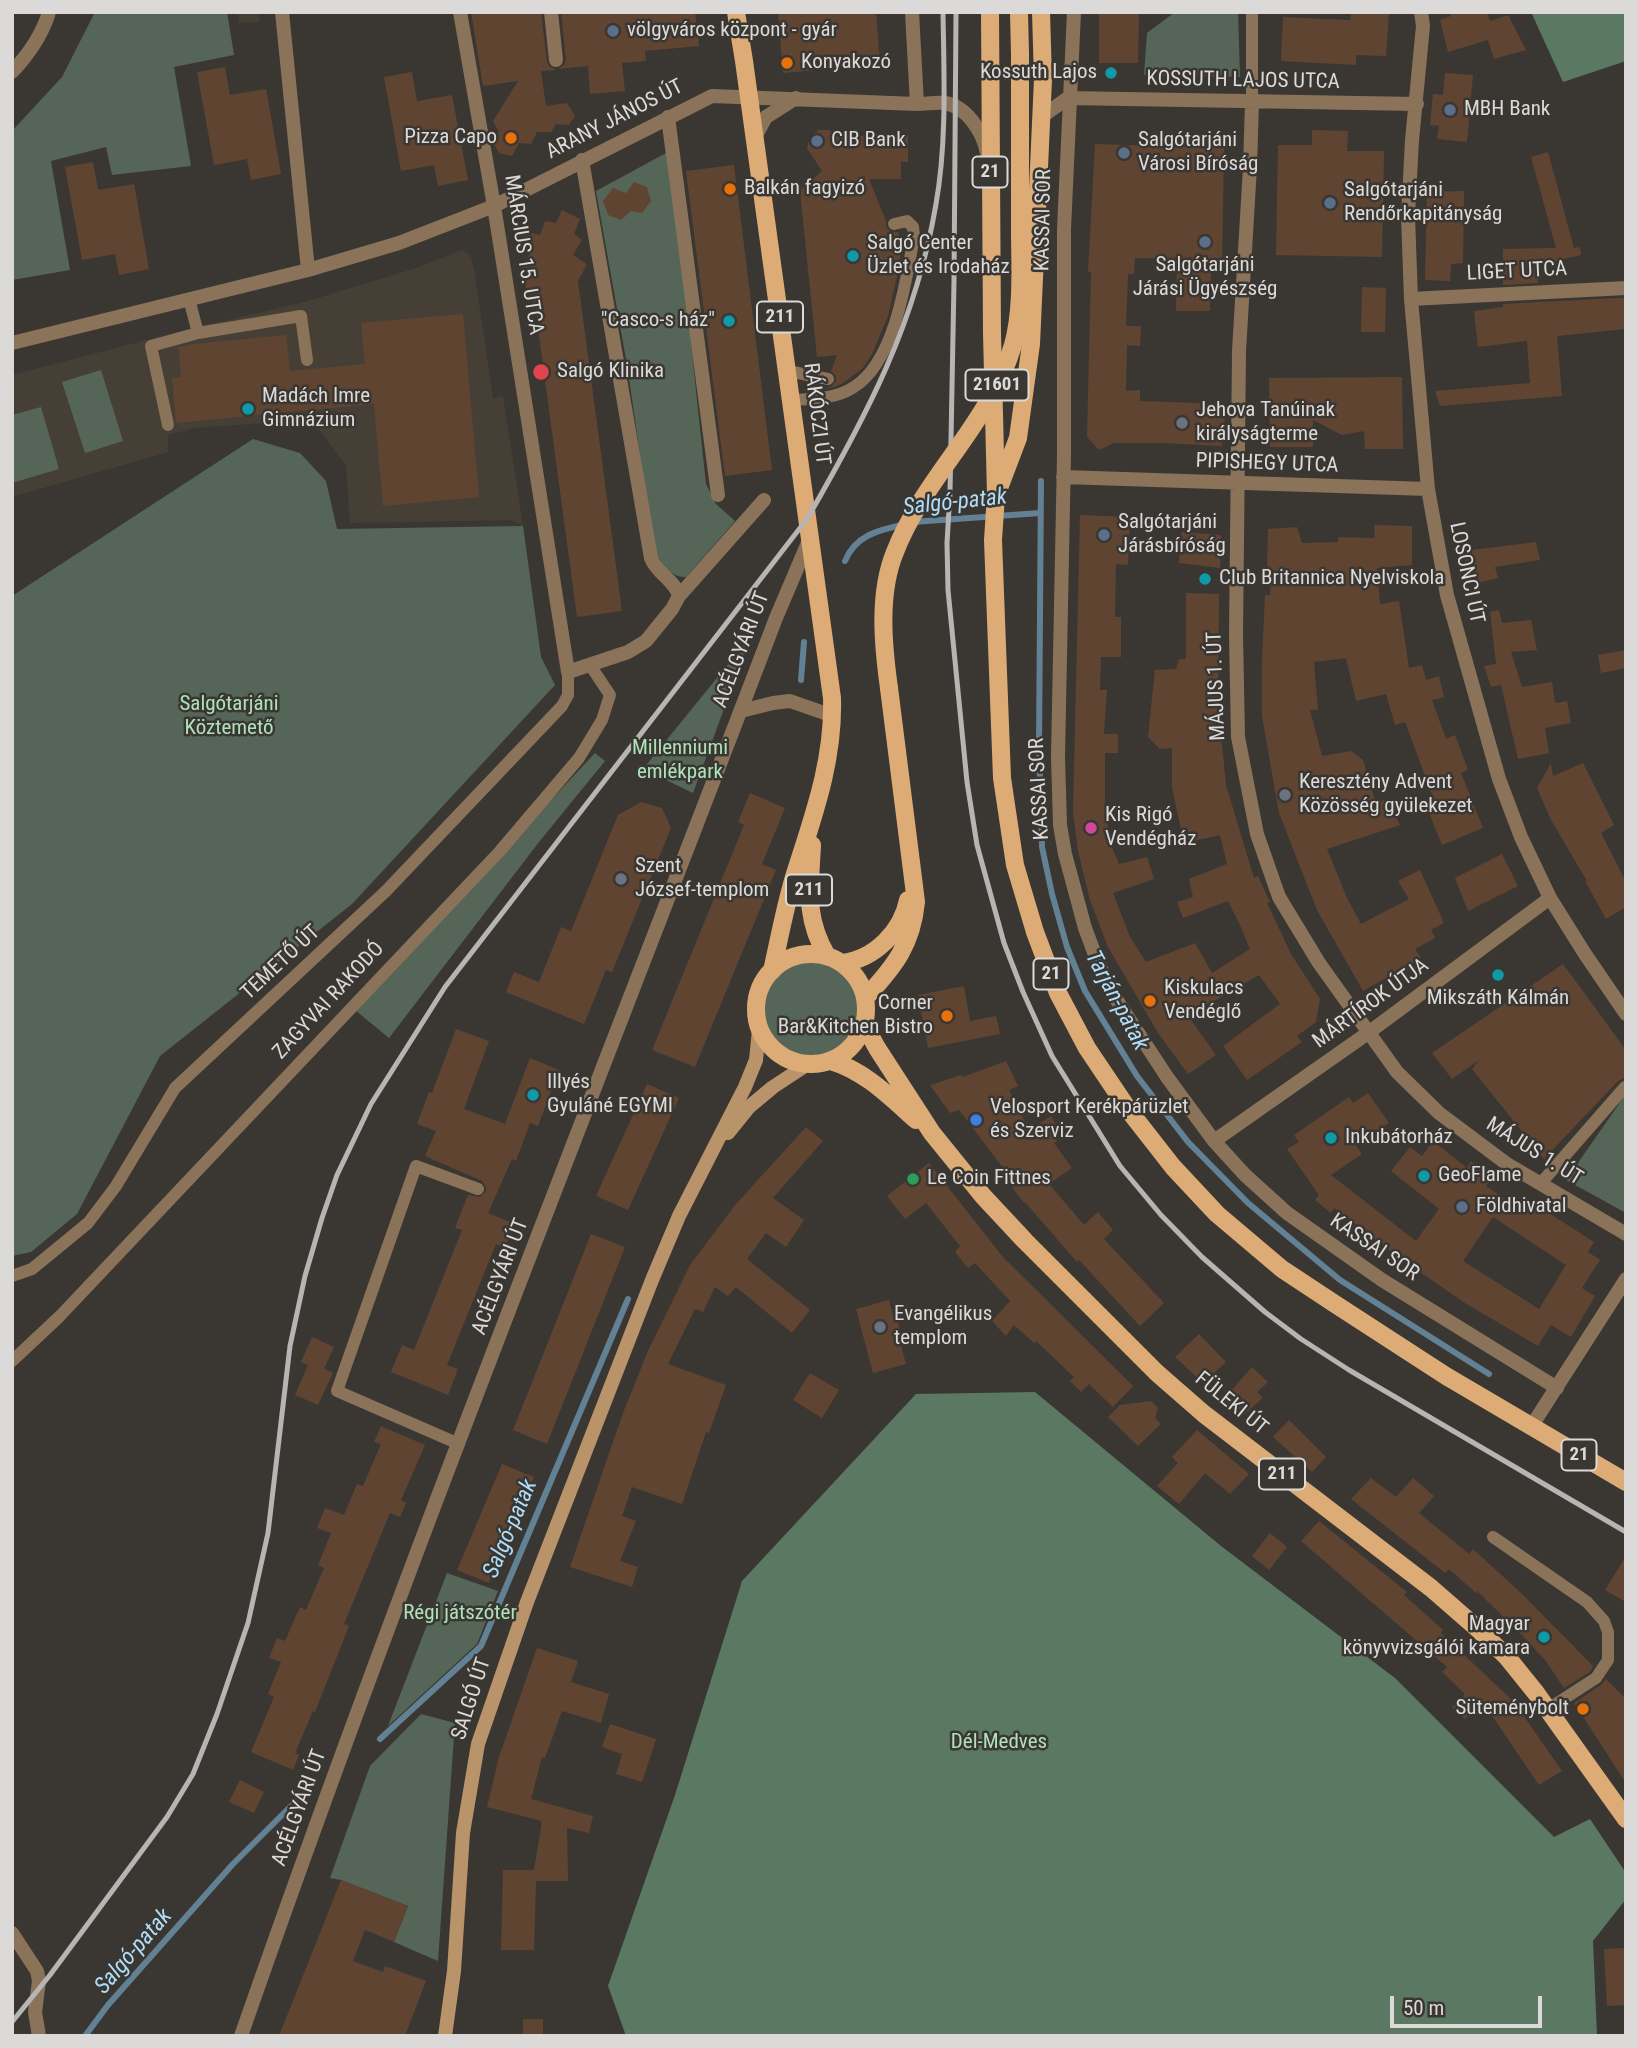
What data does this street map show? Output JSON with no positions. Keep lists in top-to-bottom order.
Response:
{
  "streets": {
    "main road": [
      "21",
      "211",
      "21601",
      "RÁKÓCZI ÚT",
      "FÜLEKI ÚT",
      "SALGÓ ÚT"
    ],
    "street": [
      "KOSSUTH LAJOS UTCA",
      "ARANY JÁNOS ÚT",
      "KASSAI SOR",
      "MÁRCIUS 15. UTCA",
      "LIGET UTCA",
      "PIPISHEGY UTCA",
      "LOSONCI ÚT",
      "ACÉLGYÁRI ÚT",
      "MÁJUS 1. ÚT",
      "MÁRTÍROK ÚTJA"
    ],
    "lane": ["TEMETŐ ÚT", "ZAGYVAI RAKODÓ"]
  },
  "crossings": [
    ["KOSSUTH LAJOS UTCA", "KASSAI SOR"],
    ["KOSSUTH LAJOS UTCA", "LOSONCI ÚT"],
    ["KOSSUTH LAJOS UTCA", "MÁJUS 1. ÚT"],
    ["ARANY JÁNOS ÚT", "MÁRCIUS 15. UTCA"],
    ["ARANY JÁNOS ÚT", "RÁKÓCZI ÚT"],
    ["KASSAI SOR", "PIPISHEGY UTCA"],
    ["KASSAI SOR", "MÁRTÍROK ÚTJA"],
    ["MÁRCIUS 15. UTCA", "TEMETŐ ÚT"],
    ["LIGET UTCA", "LOSONCI ÚT"],
    ["211", "21601"],
    ["211", "RÁKÓCZI ÚT"],
    ["211", "FÜLEKI ÚT"],
    ["RÁKÓCZI ÚT", "ACÉLGYÁRI ÚT"],
    ["PIPISHEGY UTCA", "LOSONCI ÚT"],
    ["PIPISHEGY UTCA", "MÁJUS 1. ÚT"],
    ["LOSONCI ÚT", "MÁRTÍROK ÚTJA"],
    ["MÁJUS 1. ÚT", "MÁRTÍROK ÚTJA"]
  ],
  "water": ["Salgó-patak", "Tarján-patak"],
  "parks": [
    "Salgótarjáni Köztemető",
    "Millenniumi emlékpark",
    "Régi játszótér",
    "Dél-Medves"
  ],
  "places": [
    "völgyváros központ - gyár",
    "Konyakozó",
    "Kossuth Lajos",
    "MBH Bank",
    "Pizza Capo",
    "CIB Bank",
    "Salgótarjáni Városi Bíróság",
    "Balkán fagyizó",
    "Salgótarjáni Rendőrkapitányság",
    "Salgótarjáni Járási Ügyészség",
    "Salgó Center Üzlet és Irodaház",
    "\"Casco-s ház\"",
    "Salgó Klinika",
    "Madách Imre Gimnázium",
    "Jehova Tanúinak királyságterme",
    "Salgótarjáni Járásbíróság",
    "Club Britannica Nyelviskola",
    "Keresztény Advent Közösség gyülekezet",
    "Kis Rigó Vendégház",
    "Szent József-templom",
    "Mikszáth Kálmán",
    "Kiskulacs Vendéglő",
    "Corner Bar&Kitchen Bistro",
    "Illyés Gyuláné EGYMI",
    "Velosport Kerékpárüzlet és Szerviz",
    "Inkubátorház",
    "GeoFlame",
    "Le Coin Fittnes",
    "Földhivatal",
    "Evangélikus templom",
    "Magyar könyvvizsgálói kamara",
    "Süteménybolt"
  ],
  "scale_bar": "50 m"
}
